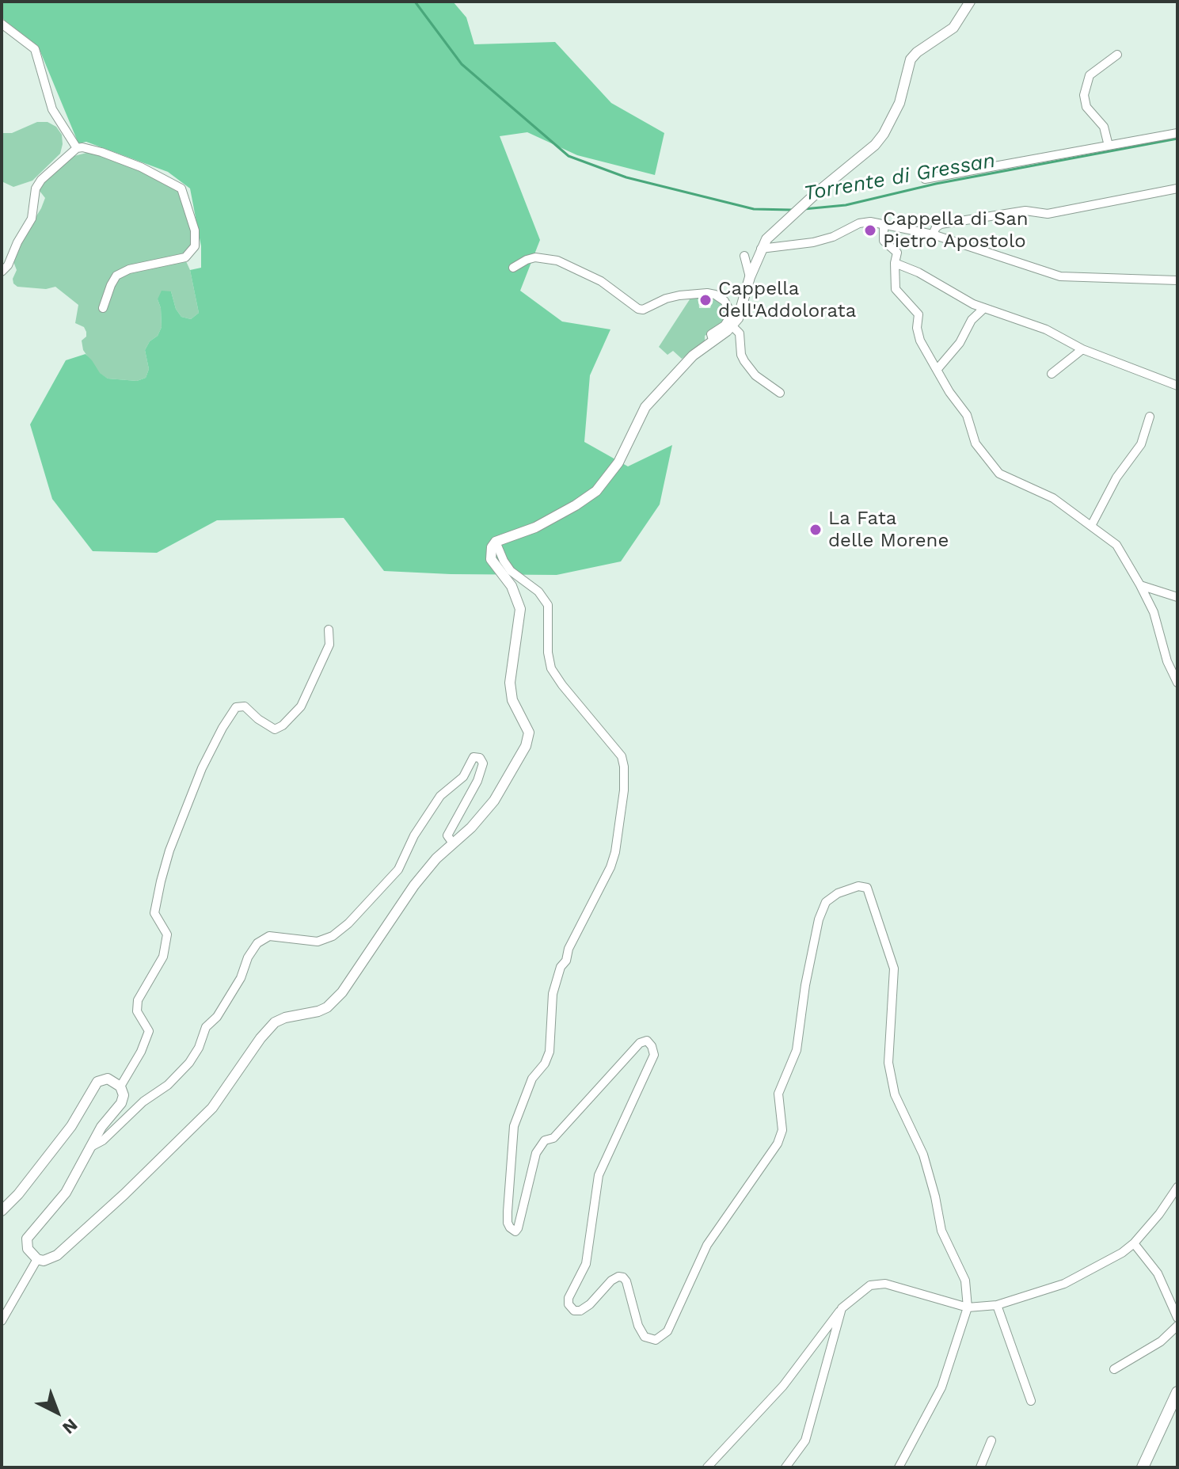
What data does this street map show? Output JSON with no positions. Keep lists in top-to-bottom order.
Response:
{
  "water": ["Torrente di Gressan"],
  "places": ["Cappella di San Pietro Apostolo", "Cappella dell'Addolorata", "La Fata delle Morene"],
  "north": "bottom right"
}
